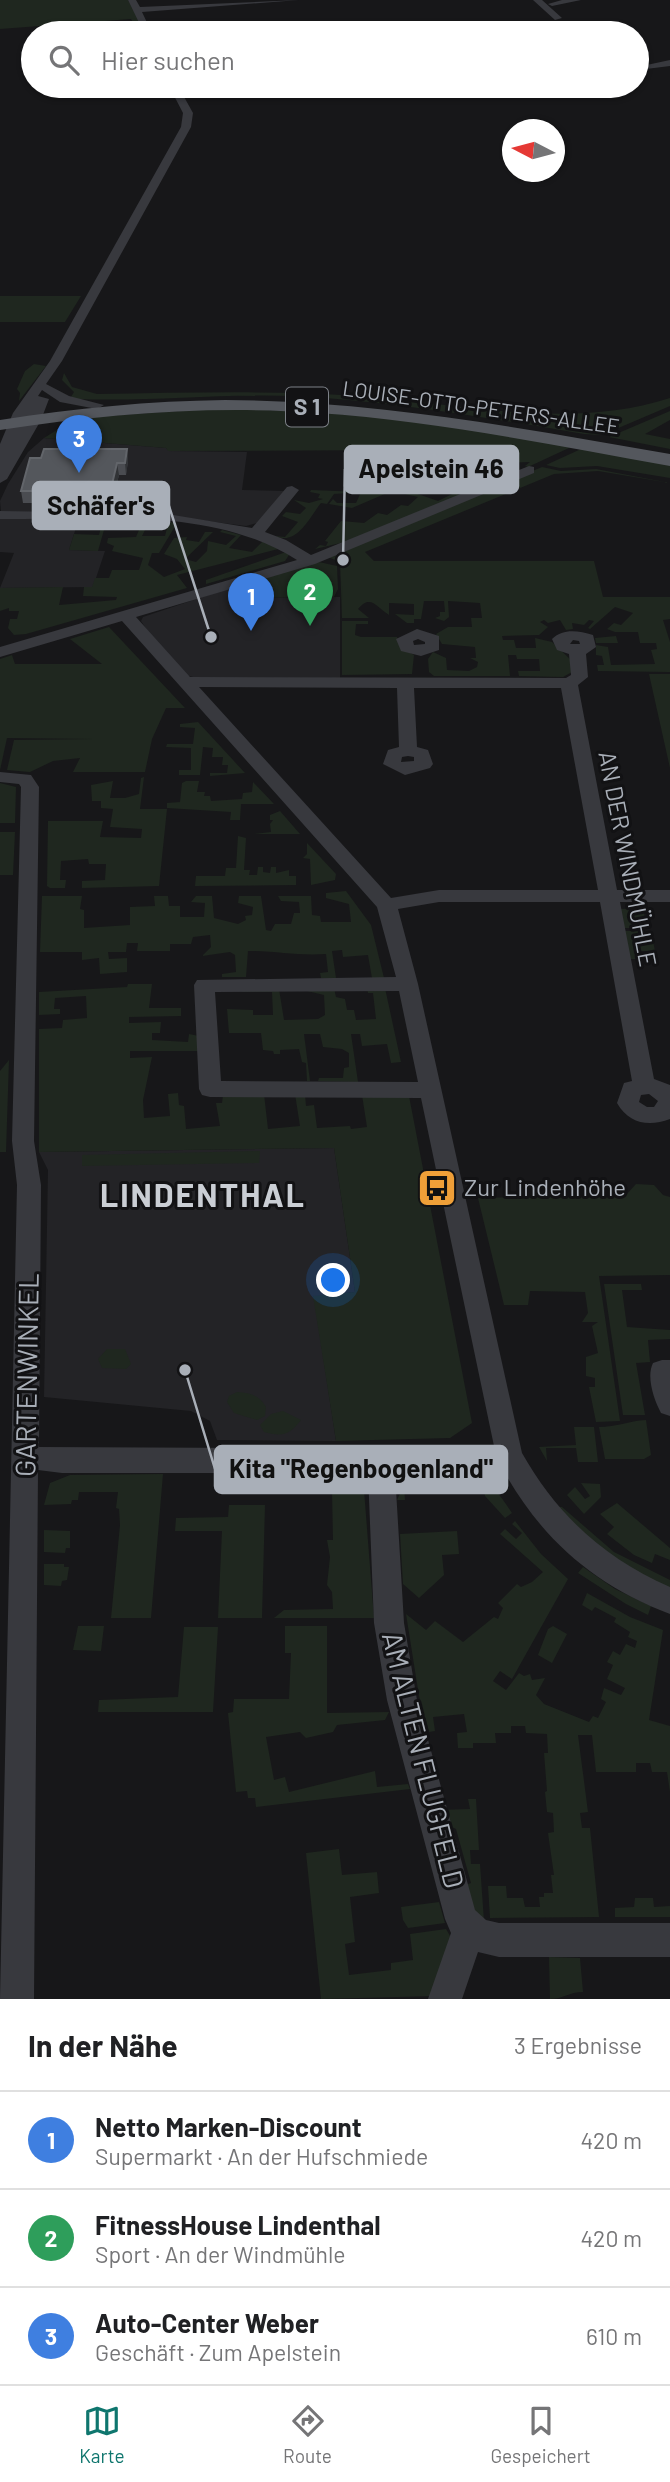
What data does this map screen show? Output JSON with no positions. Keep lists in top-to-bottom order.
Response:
{
  "streets": {
    "main road": ["S 1", "LOUISE-OTTO-PETERS-ALLEE"],
    "street": ["AN DER WINDMÜHLE", "GARTENWINKEL", "AM ALTEN FLUGFELD"]
  },
  "districts": ["LINDENTHAL"],
  "places": {
    "other": ["Apelstein 46", "Schäfer's", "Kita \"Regenbogenland\""],
    "bus stop": ["Zur Lindenhöhe"]
  },
  "north": "left",
  "page": {
    "search": "Hier suchen",
    "pins": ["3", "2", "1"],
    "heading": ["In der Nähe", "3 Ergebnisse"],
    "list": [
      {
        "mark": "1",
        "name": "Netto Marken-Discount",
        "note": "Supermarkt · An der Hufschmiede",
        "value": "420 m"
      },
      {
        "mark": "2",
        "name": "FitnessHouse Lindenthal",
        "note": "Sport · An der Windmühle",
        "value": "420 m"
      },
      {
        "mark": "3",
        "name": "Auto-Center Weber",
        "note": "Geschäft · Zum Apelstein",
        "value": "610 m"
      }
    ],
    "nav": ["Karte", "Route", "Gespeichert"]
  }
}
